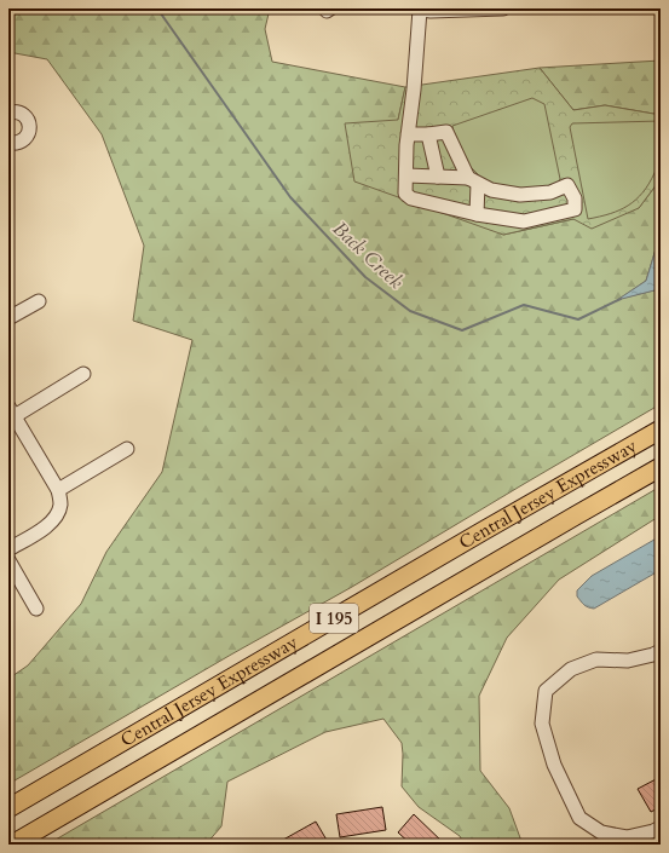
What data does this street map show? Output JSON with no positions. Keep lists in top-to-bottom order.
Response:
{
  "streets": {
    "highway": ["Central Jersey Expressway", "I 195"]
  },
  "water": ["Back Creek"]
}
